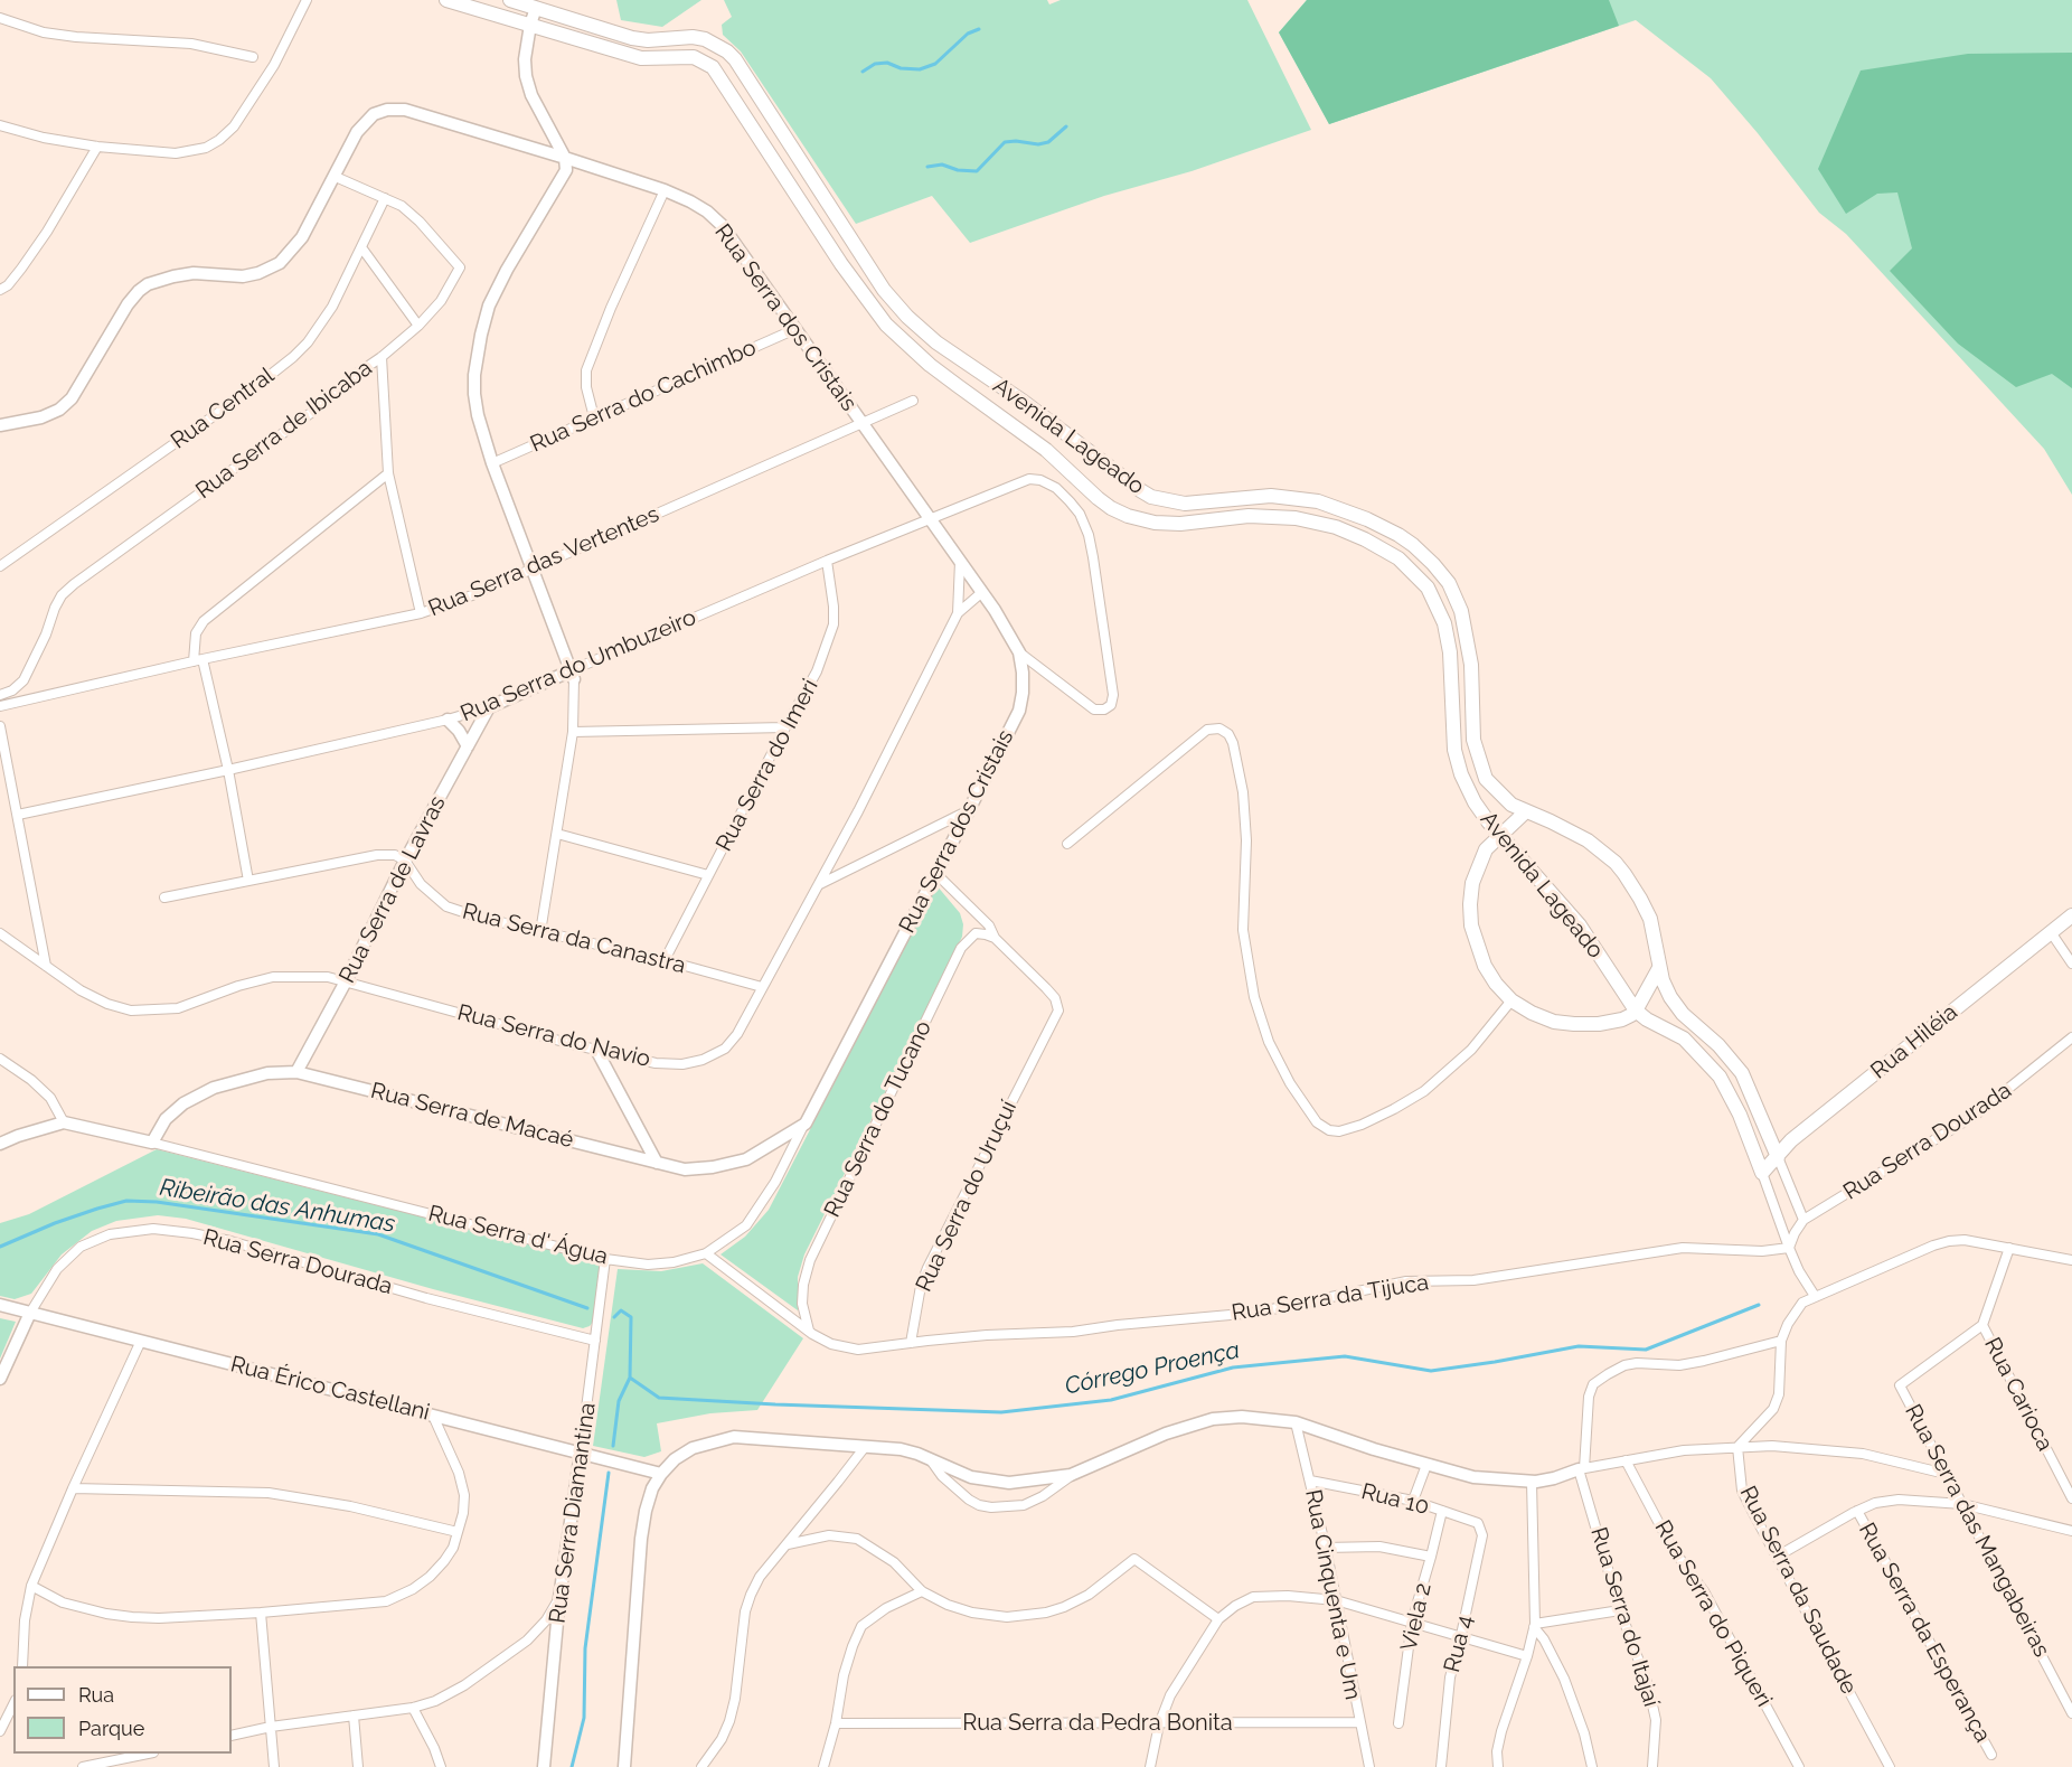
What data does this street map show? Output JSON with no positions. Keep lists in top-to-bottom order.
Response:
{
  "streets": {
    "main road": ["Avenida Lageado", "Rua Hiléia"],
    "street": [
      "Rua Serra dos Cristais",
      "Rua Serra do Cachimbo",
      "Rua Central",
      "Rua Serra de Ibicaba",
      "Rua Serra das Vertentes",
      "Rua Serra do Umbuzeiro",
      "Rua Serra do Imeri",
      "Rua Serra de Lavras",
      "Rua Serra da Canastra",
      "Rua Serra do Navio",
      "Rua Serra de Macaé",
      "Rua Serra do Tucano",
      "Rua Serra Dourada",
      "Rua Serra do Uruçuí",
      "Rua Serra d' Água",
      "Rua Serra da Tijuca",
      "Rua Érico Castellani",
      "Rua Carioca",
      "Rua 10",
      "Rua Serra Diamantina",
      "Rua Serra das Mangabeiras",
      "Rua Serra da Saudade",
      "Rua Cinquenta e Um",
      "Rua Serra do Piqueri",
      "Viela 2",
      "Rua Serra do Itajaí",
      "Rua Serra da Esperança",
      "Rua 4",
      "Rua Serra da Pedra Bonita"
    ]
  },
  "crossings": [
    ["Rua Serra dos Cristais", "Rua Serra do Cachimbo"],
    ["Rua Serra dos Cristais", "Rua Serra de Ibicaba"],
    ["Rua Serra dos Cristais", "Rua Serra das Vertentes"],
    ["Rua Serra dos Cristais", "Rua Serra do Umbuzeiro"],
    ["Rua Serra dos Cristais", "Rua Serra do Navio"],
    ["Rua Serra dos Cristais", "Rua Serra de Macaé"],
    ["Rua Serra dos Cristais", "Rua Serra do Uruçuí"],
    ["Rua Serra dos Cristais", "Rua Serra d' Água"],
    ["Rua Central", "Rua Serra de Ibicaba"],
    ["Avenida Lageado", "Rua Hiléia"],
    ["Avenida Lageado", "Rua Serra Dourada"],
    ["Avenida Lageado", "Rua Serra da Tijuca"],
    ["Rua Serra do Umbuzeiro", "Rua Serra do Imeri"],
    ["Rua Serra do Umbuzeiro", "Rua Serra de Lavras"],
    ["Rua Serra do Imeri", "Rua Serra da Canastra"],
    ["Rua Serra de Lavras", "Rua Serra da Canastra"],
    ["Rua Serra de Lavras", "Rua Serra do Navio"],
    ["Rua Serra de Lavras", "Rua Serra de Macaé"],
    ["Rua Serra da Canastra", "Rua Serra do Navio"],
    ["Rua Serra de Macaé", "Rua Serra d' Água"],
    ["Rua Serra do Tucano", "Rua Serra do Uruçuí"],
    ["Rua Serra Dourada", "Rua Érico Castellani"],
    ["Rua Serra Dourada", "Rua Serra Diamantina"],
    ["Rua Serra do Uruçuí", "Rua Serra da Tijuca"],
    ["Rua Serra d' Água", "Rua Serra Diamantina"],
    ["Rua Érico Castellani", "Rua Serra Diamantina"],
    ["Rua Carioca", "Rua Serra das Mangabeiras"],
    ["Rua 10", "Rua Cinquenta e Um"],
    ["Rua 10", "Viela 2"],
    ["Rua 10", "Rua 4"],
    ["Rua Cinquenta e Um", "Rua Serra da Pedra Bonita"]
  ],
  "water": ["Ribeirão das Anhumas", "Córrego Proença"],
  "legend": ["Rua", "Parque"]
}
